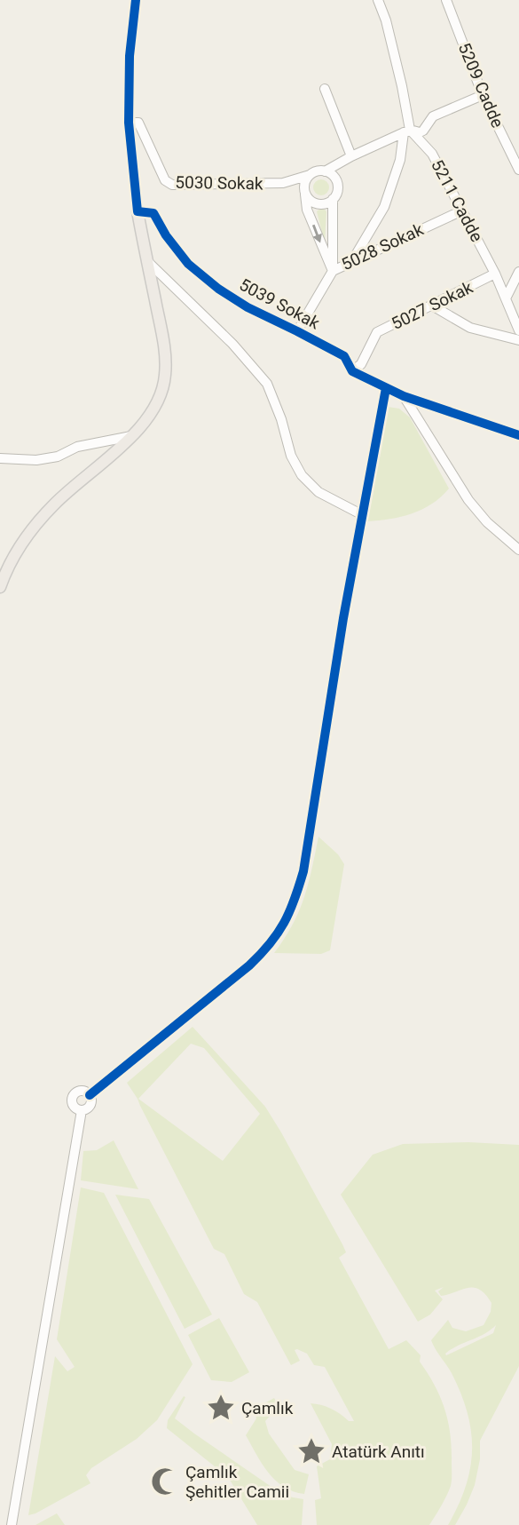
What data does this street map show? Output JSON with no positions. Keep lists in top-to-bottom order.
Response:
{
  "streets": {
    "street": [
      "5209 Cadde",
      "5030 Sokak",
      "5211 Cadde",
      "5028 Sokak",
      "5039 Sokak",
      "5027 Sokak"
    ]
  },
  "crossings": [
    ["5211 Cadde", "5028 Sokak"],
    ["5211 Cadde", "5027 Sokak"],
    ["5028 Sokak", "5039 Sokak"],
    ["5039 Sokak", "5027 Sokak"]
  ],
  "places": {
    "place": ["Çamlık", "Atatürk Anıtı"],
    "mosque": ["Çamlık Şehitler Camii"]
  }
}
